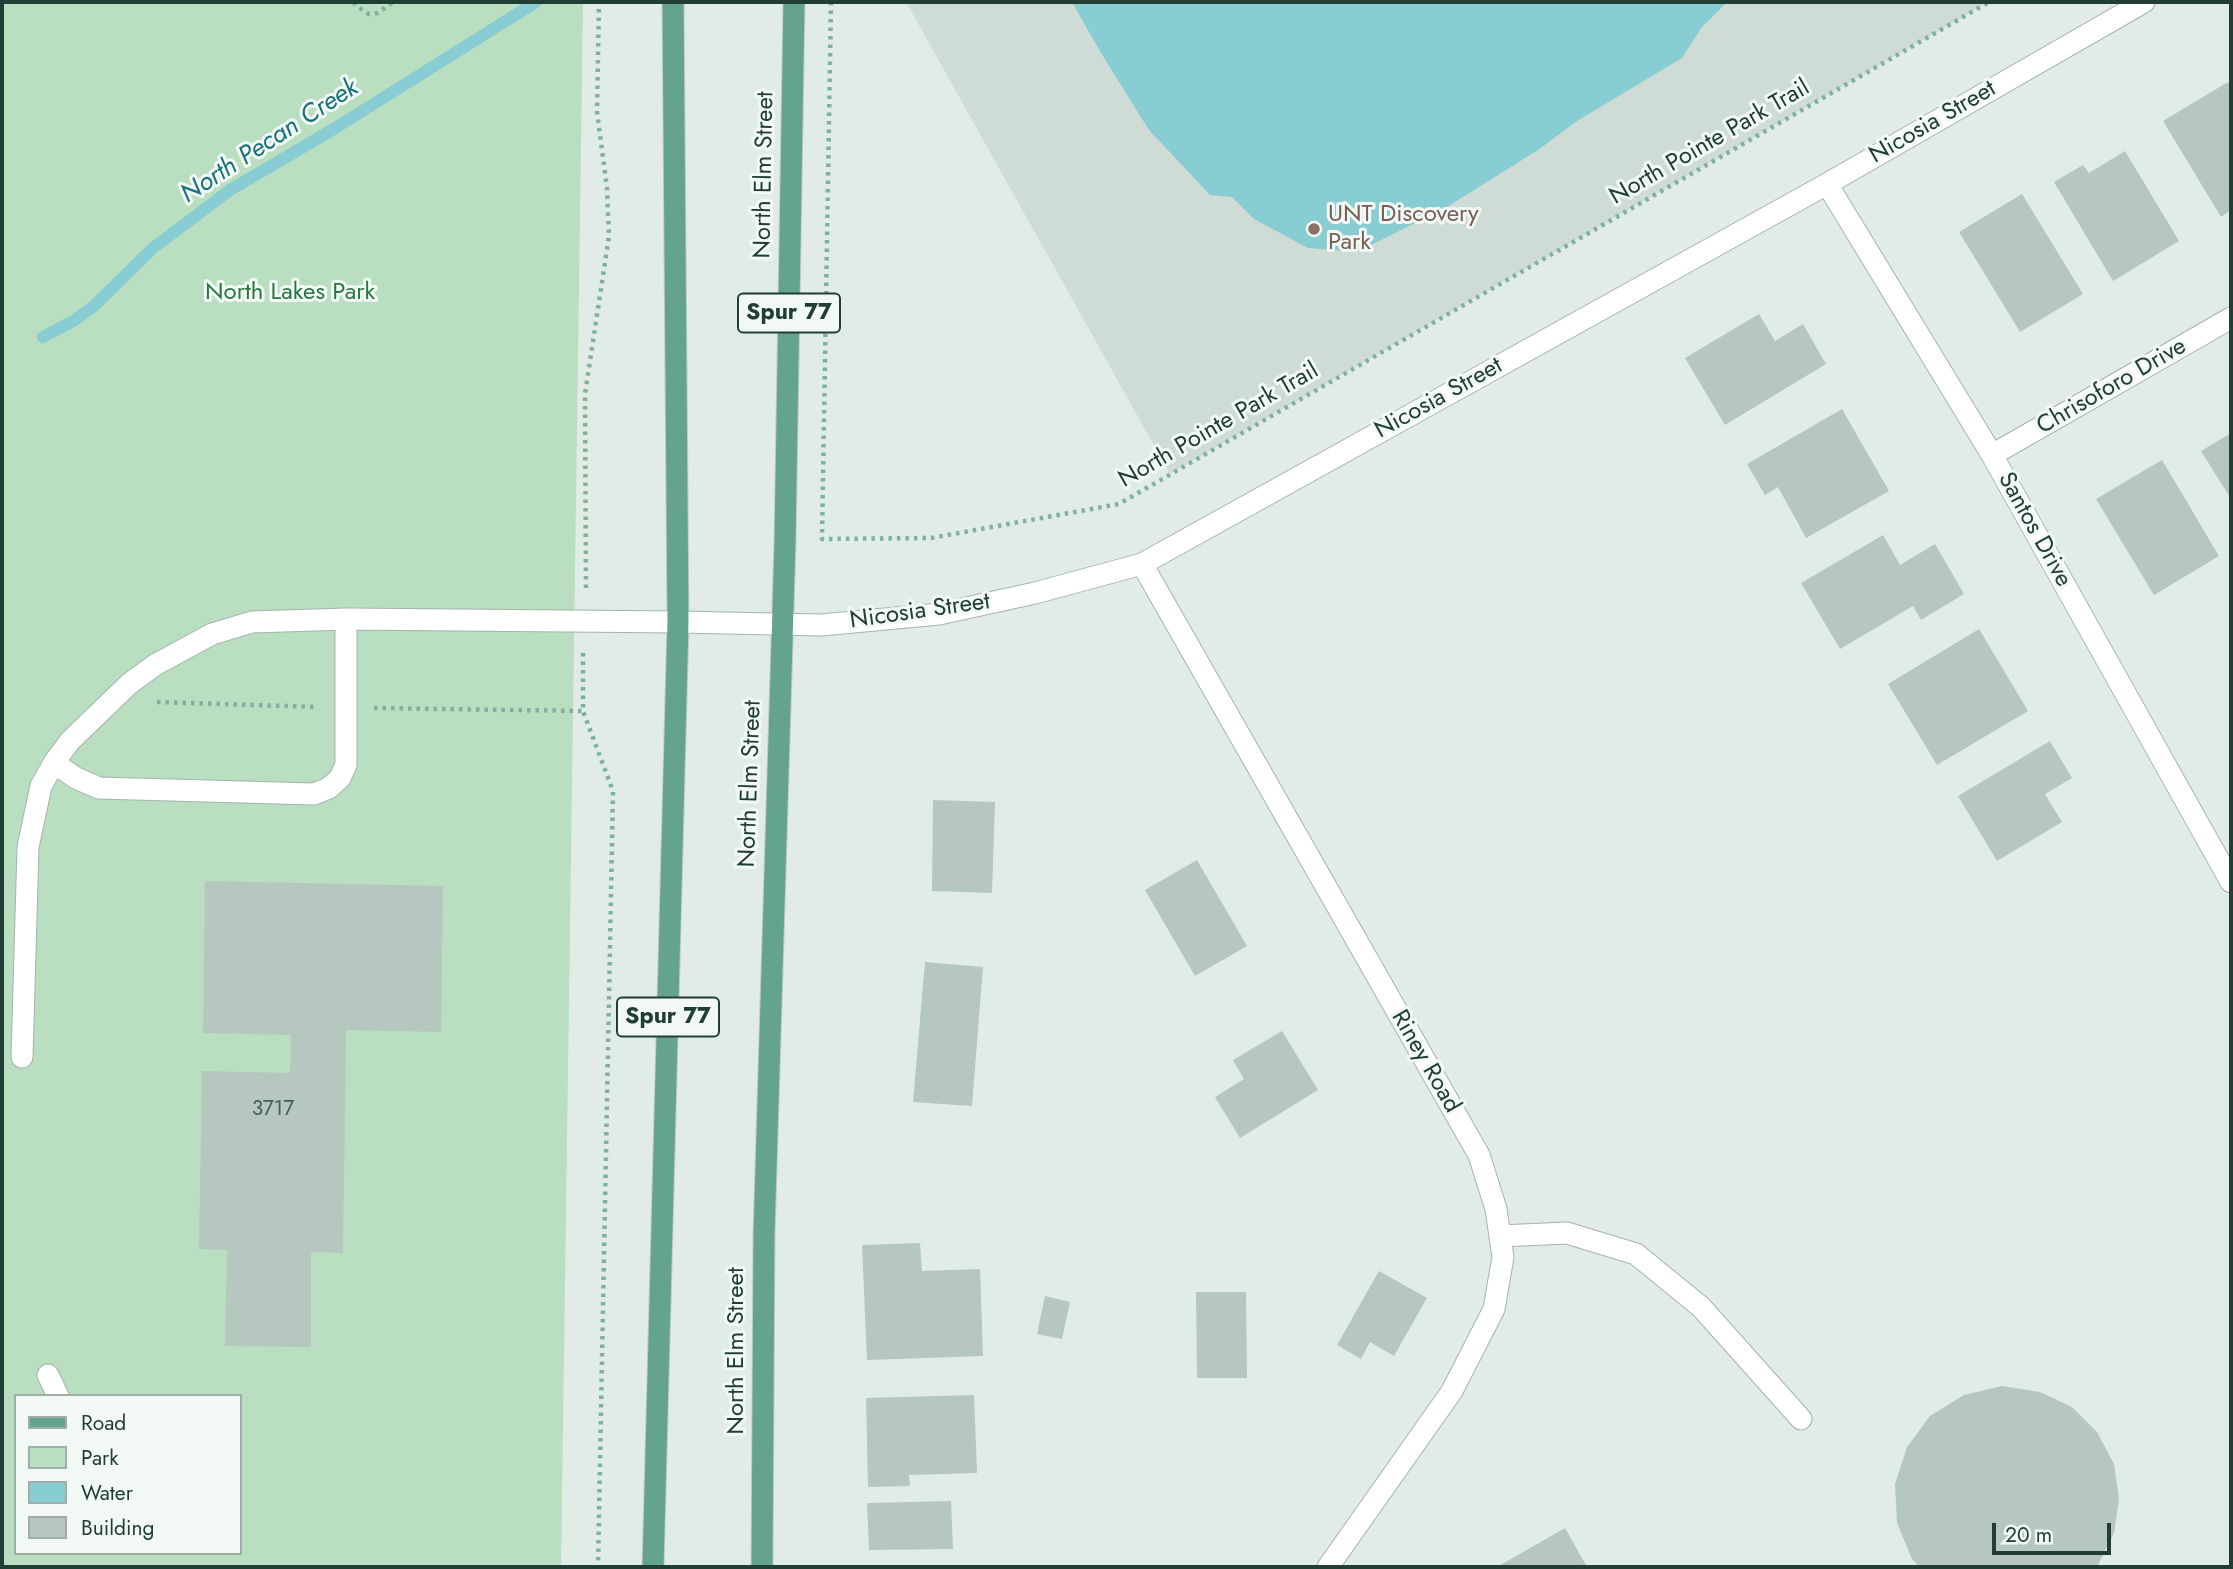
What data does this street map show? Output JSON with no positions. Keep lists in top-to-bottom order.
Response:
{
  "streets": {
    "main road": ["North Elm Street", "Spur 77"],
    "street": [
      "Nicosia Street",
      "Chrisoforo Drive",
      "Santos Drive",
      "Riney Road"
    ],
    "path": ["North Pointe Park Trail"]
  },
  "crossings": [
    ["Nicosia Street", "North Elm Street"],
    ["Nicosia Street", "Spur 77"],
    ["Nicosia Street", "Santos Drive"],
    ["Nicosia Street", "Riney Road"],
    ["Chrisoforo Drive", "Santos Drive"]
  ],
  "water": ["North Pecan Creek"],
  "parks": ["North Lakes Park"],
  "places": ["UNT Discovery Park"],
  "house_numbers": ["3717"],
  "legend": [
    "Road",
    "Park",
    "Water",
    "Building"
  ],
  "scale_bar": "20 m"
}
